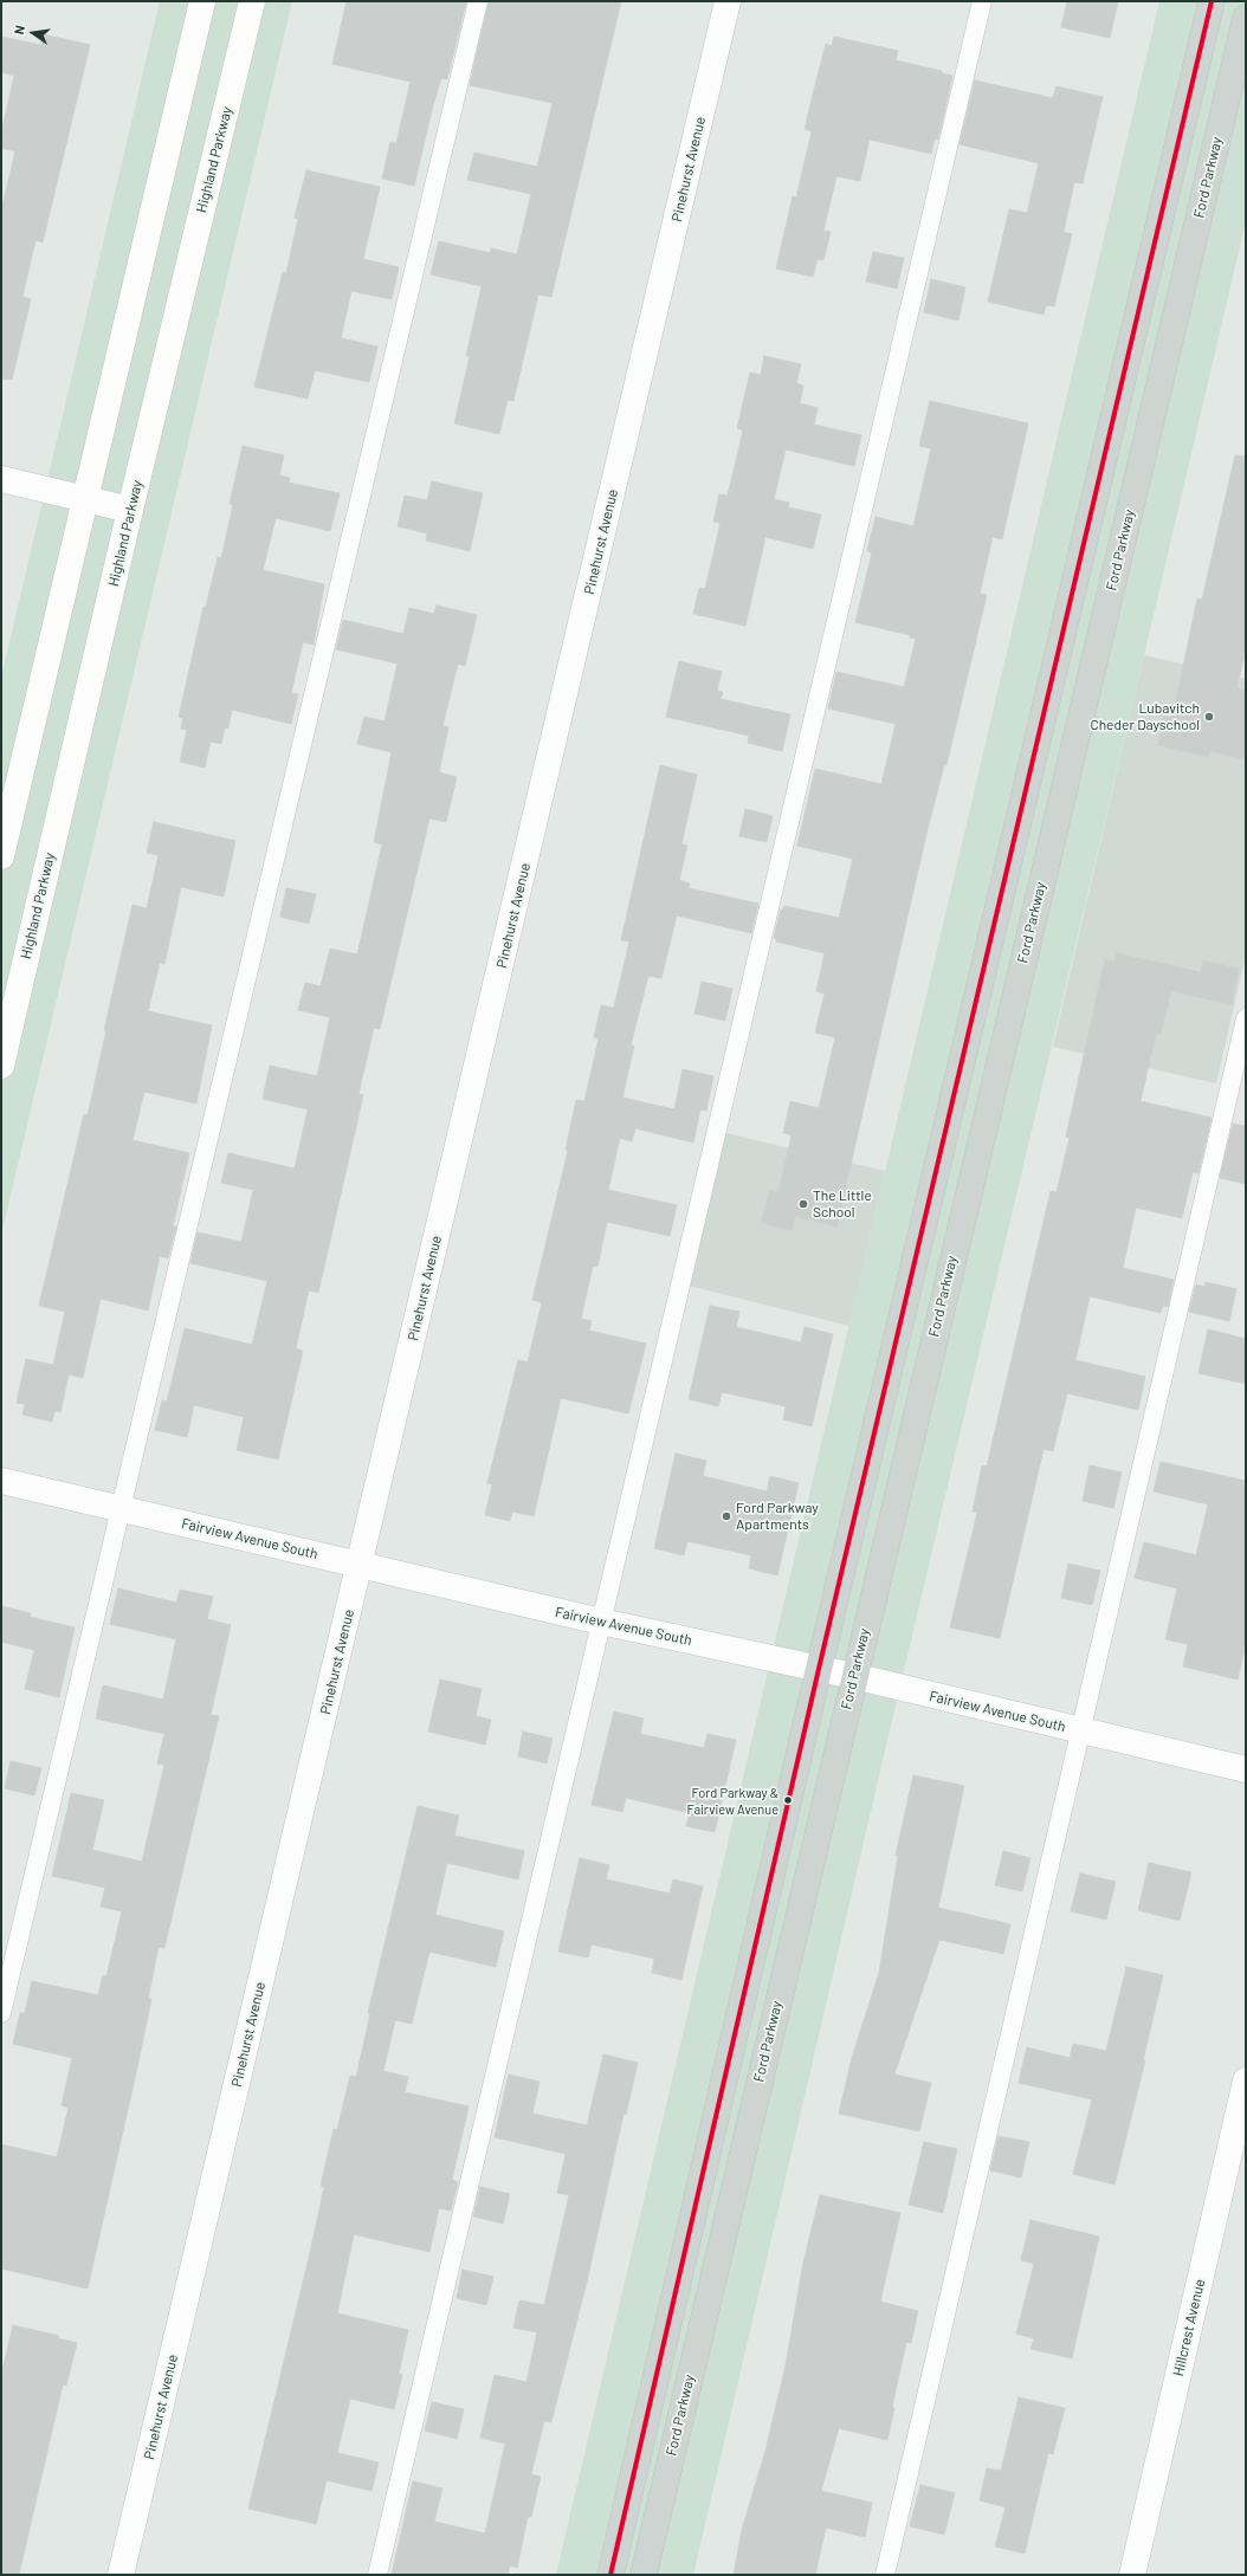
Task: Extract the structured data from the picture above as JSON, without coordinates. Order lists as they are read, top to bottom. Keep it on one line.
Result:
{"streets":{"main road":["Ford Parkway"],"street":["Highland Parkway","Pinehurst Avenue","Fairview Avenue South","Hillcrest Avenue"]},"crossings":[["Pinehurst Avenue","Fairview Avenue South"],["Ford Parkway","Fairview Avenue South"]],"places":["Lubavitch Cheder Dayschool","The Little School","Ford Parkway Apartments","Ford Parkway & Fairview Avenue"],"north":"left"}
